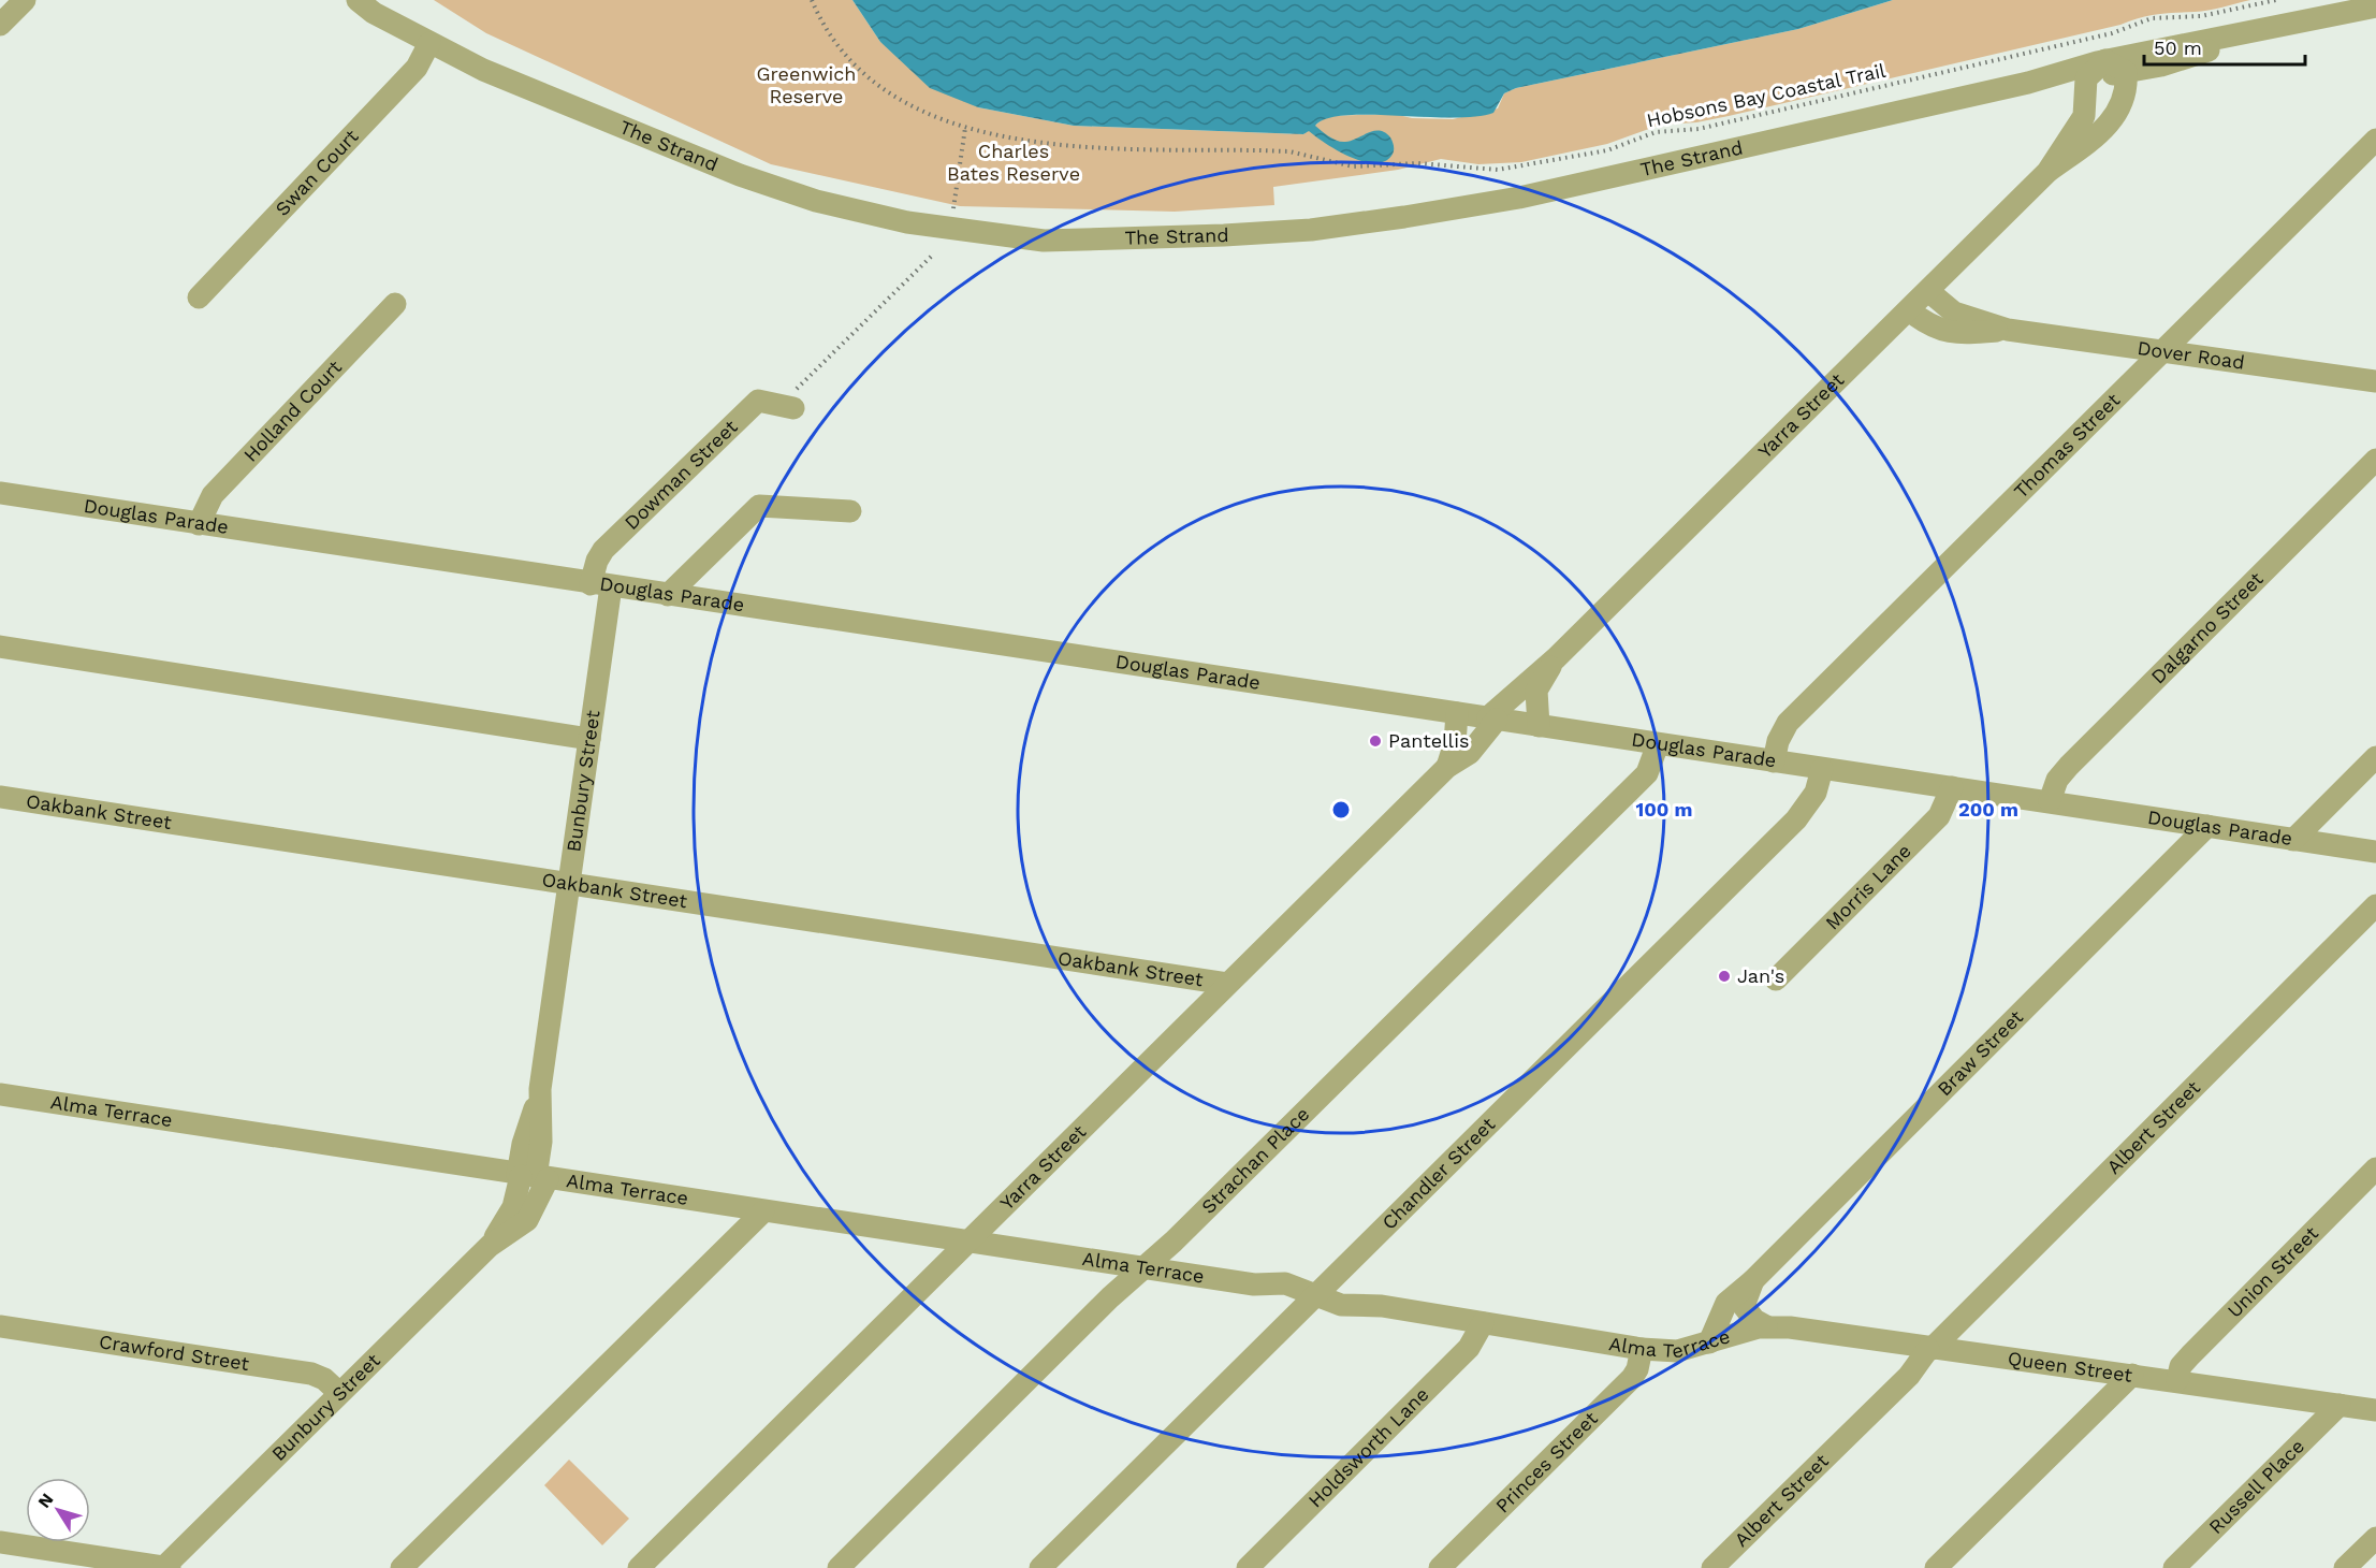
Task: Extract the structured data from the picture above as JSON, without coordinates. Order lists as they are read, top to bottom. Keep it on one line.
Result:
{"streets":{"street":["The Strand","Swan Court","Dover Road","Holland Court","Yarra Street","Thomas Street","Dowman Street","Douglas Parade","Dalgarno Street","Bunbury Street","Oakbank Street","Morris Lane","Braw Street","Alma Terrace","Albert Street","Strachan Place","Chandler Street","Union Street","Crawford Street","Queen Street","Holdsworth Lane","Princes Street","Russell Place"],"path":["Hobsons Bay Coastal Trail"]},"crossings":[["The Strand","Swan Court"],["The Strand","Yarra Street"],["Dover Road","Yarra Street"],["Dover Road","Thomas Street"],["Holland Court","Douglas Parade"],["Yarra Street","Douglas Parade"],["Yarra Street","Oakbank Street"],["Yarra Street","Alma Terrace"],["Thomas Street","Douglas Parade"],["Dowman Street","Douglas Parade"],["Dowman Street","Bunbury Street"],["Douglas Parade","Dalgarno Street"],["Douglas Parade","Bunbury Street"],["Douglas Parade","Morris Lane"],["Douglas Parade","Braw Street"],["Douglas Parade","Strachan Place"],["Douglas Parade","Chandler Street"],["Bunbury Street","Oakbank Street"],["Bunbury Street","Alma Terrace"],["Bunbury Street","Crawford Street"],["Braw Street","Alma Terrace"],["Alma Terrace","Strachan Place"],["Alma Terrace","Chandler Street"],["Alma Terrace","Queen Street"],["Alma Terrace","Holdsworth Lane"],["Alma Terrace","Princes Street"],["Albert Street","Queen Street"],["Union Street","Queen Street"],["Queen Street","Russell Place"]],"parks":["Greenwich Reserve","Charles Bates Reserve"],"places":["Pantellis","Jan's"],"scale_bar":"50 m","north":"top left","rings":["100 m","200 m"]}
